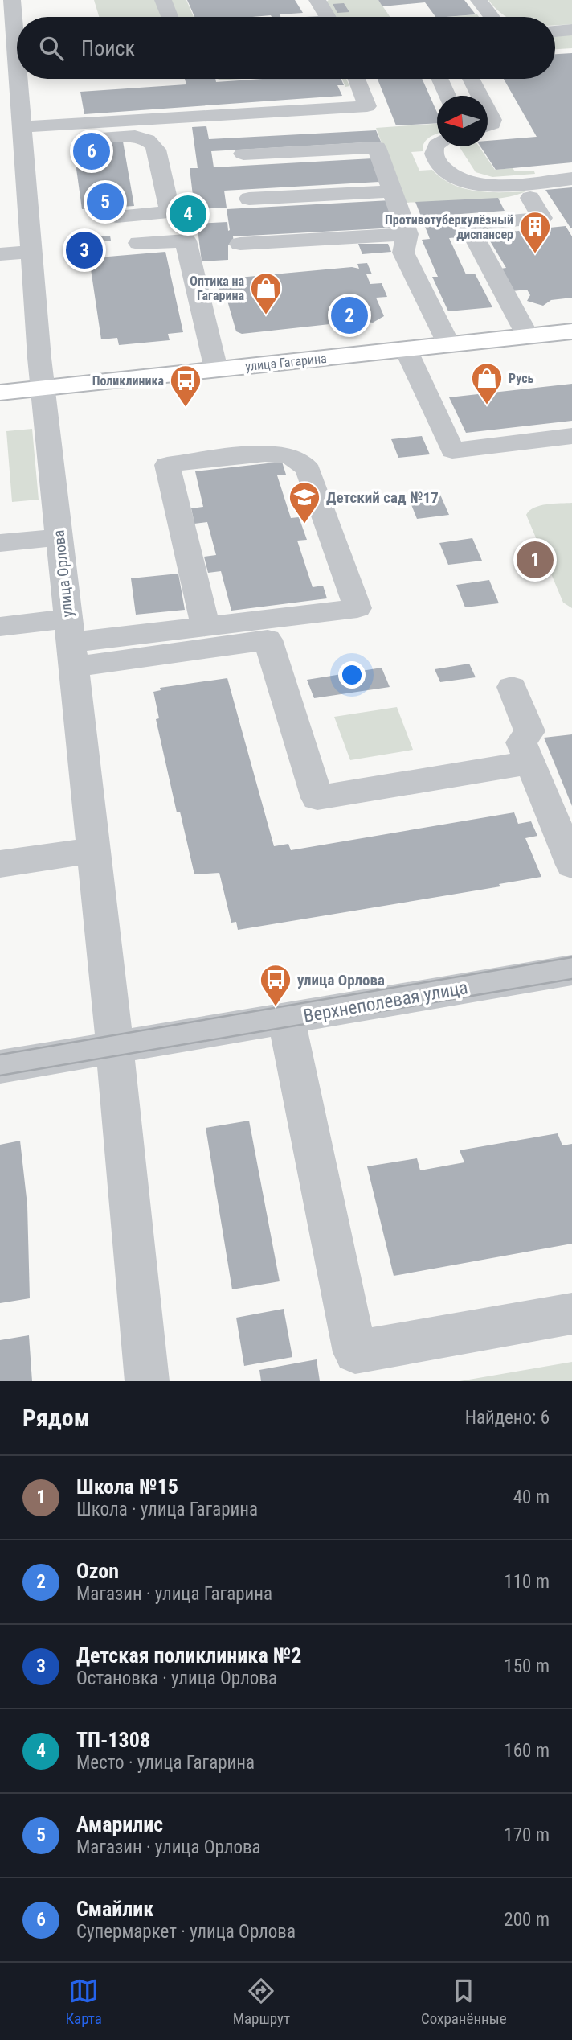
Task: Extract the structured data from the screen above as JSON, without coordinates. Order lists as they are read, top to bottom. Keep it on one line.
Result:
{"streets":{"main road":["улица Гагарина"],"street":["улица Орлова","Верхнеполевая улица"]},"crossings":[["улица Гагарина","улица Орлова"],["улица Орлова","Верхнеполевая улица"]],"places":{"building":["Противотуберкулёзный диспансер"],"shop":["Оптика на Гагарина","Русь"],"bus stop":["Поликлиника","улица Орлова"],"school or university":["Детский сад №17"]},"north":"left","page":{"search":"Поиск","pins":["6","5","4","3","2","1"],"heading":["Рядом","Найдено: 6"],"list":[{"mark":"1","name":"Школа №15","note":"Школа · улица Гагарина","value":"40 m"},{"mark":"2","name":"Ozon","note":"Магазин · улица Гагарина","value":"110 m"},{"mark":"3","name":"Детская поликлиника №2","note":"Остановка · улица Орлова","value":"150 m"},{"mark":"4","name":"ТП-1308","note":"Место · улица Гагарина","value":"160 m"},{"mark":"5","name":"Амарилис","note":"Магазин · улица Орлова","value":"170 m"},{"mark":"6","name":"Смайлик","note":"Супермаркет · улица Орлова","value":"200 m"}],"nav":["Карта","Маршрут","Сохранённые"]}}
